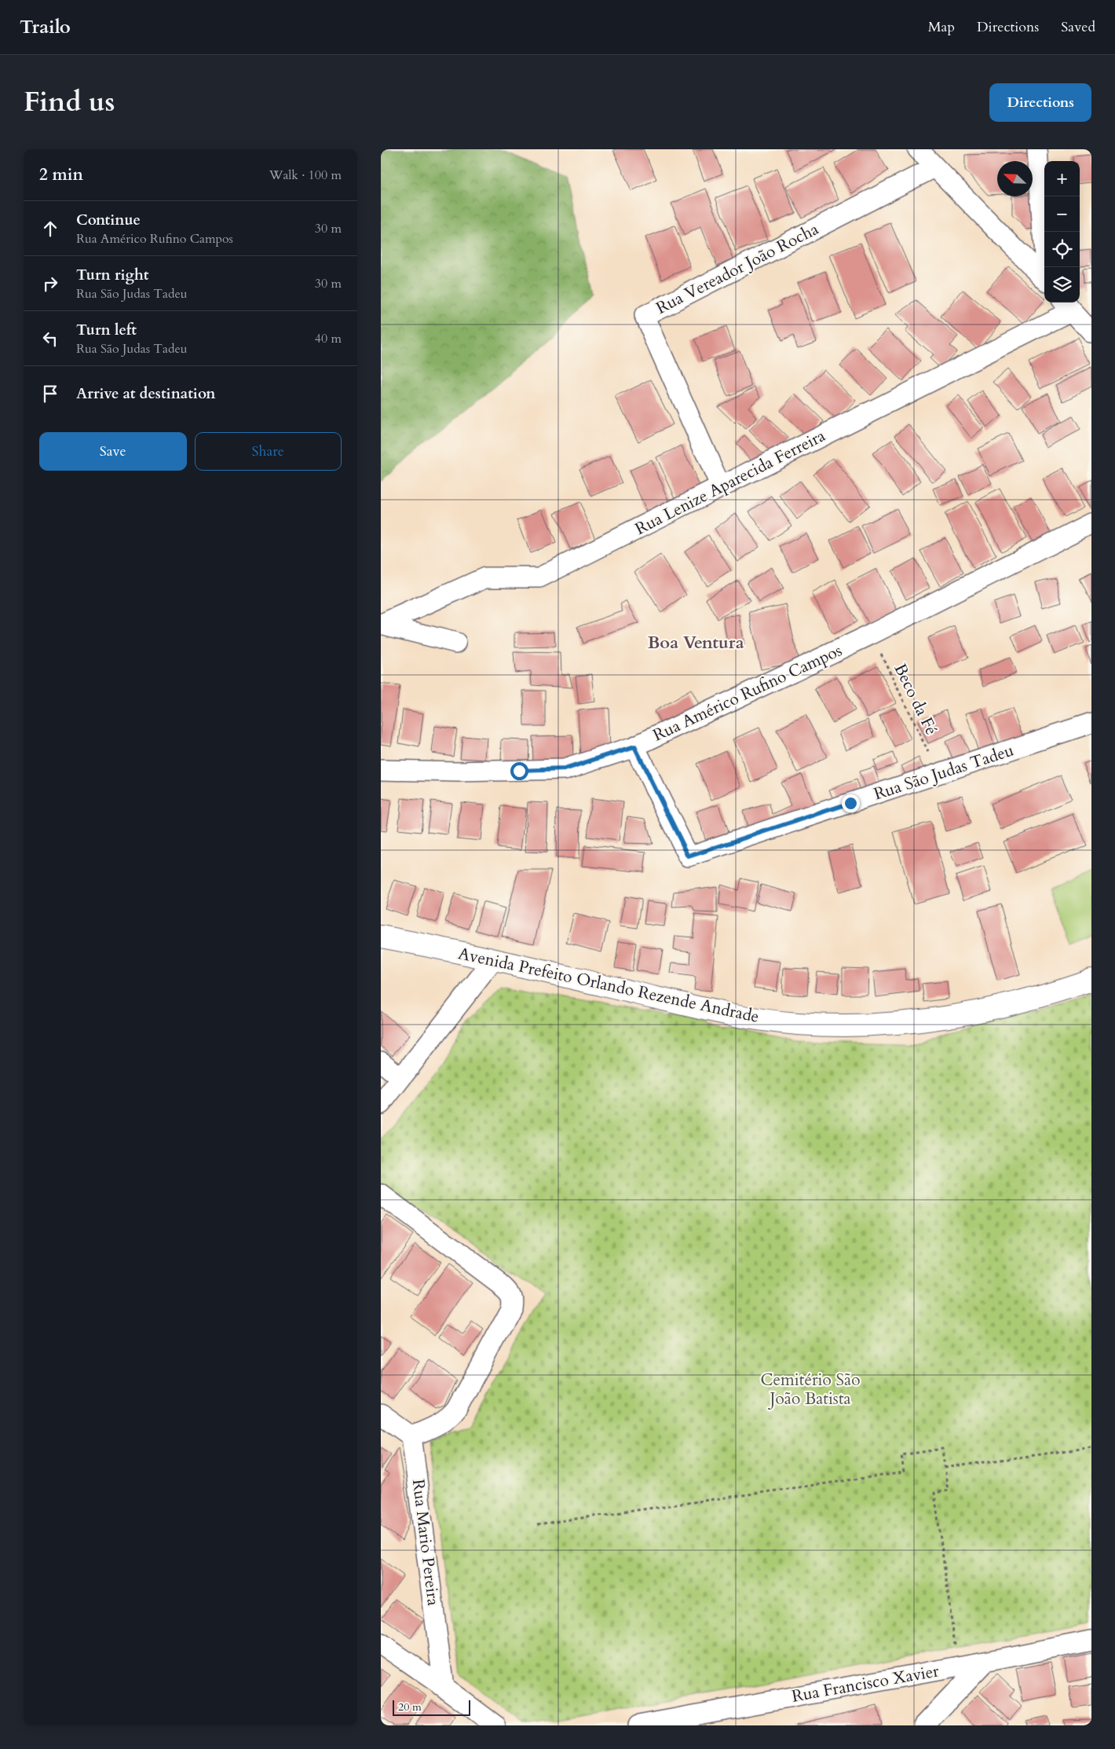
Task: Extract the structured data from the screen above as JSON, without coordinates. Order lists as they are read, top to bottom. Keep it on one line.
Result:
{"streets":{"main road":["Avenida Prefeito Orlando Rezende Andrade"],"street":["Rua Vereador João Rocha","Rua Lenize Aparecida Ferreira","Rua Américo Rufino Campos","Rua São Judas Tadeu","Rua Mario Pereira","Rua Francisco Xavier"],"path":["Beco da Fé"]},"crossings":[["Rua Vereador João Rocha","Rua Lenize Aparecida Ferreira"],["Rua Américo Rufino Campos","Beco da Fé"],["Rua Américo Rufino Campos","Rua São Judas Tadeu"],["Beco da Fé","Rua São Judas Tadeu"]],"districts":["Boa Ventura"],"parks":["Cemitério São João Batista"],"scale_bar":"20 m","north":"top left","page":{"header":"Trailo","nav":["Map","Directions","Saved"],"title":"Find us","buttons":["Directions",["Save","Share"]],"heading":["2 min","Walk · 100 m"],"map_buttons":["+","−"],"list":[["Continue","Rua Américo Rufino Campos","30 m"],["Turn right","Rua São Judas Tadeu","30 m"],["Turn left","Rua São Judas Tadeu","40 m"],"Arrive at destination"],"scale":"20 m"}}
